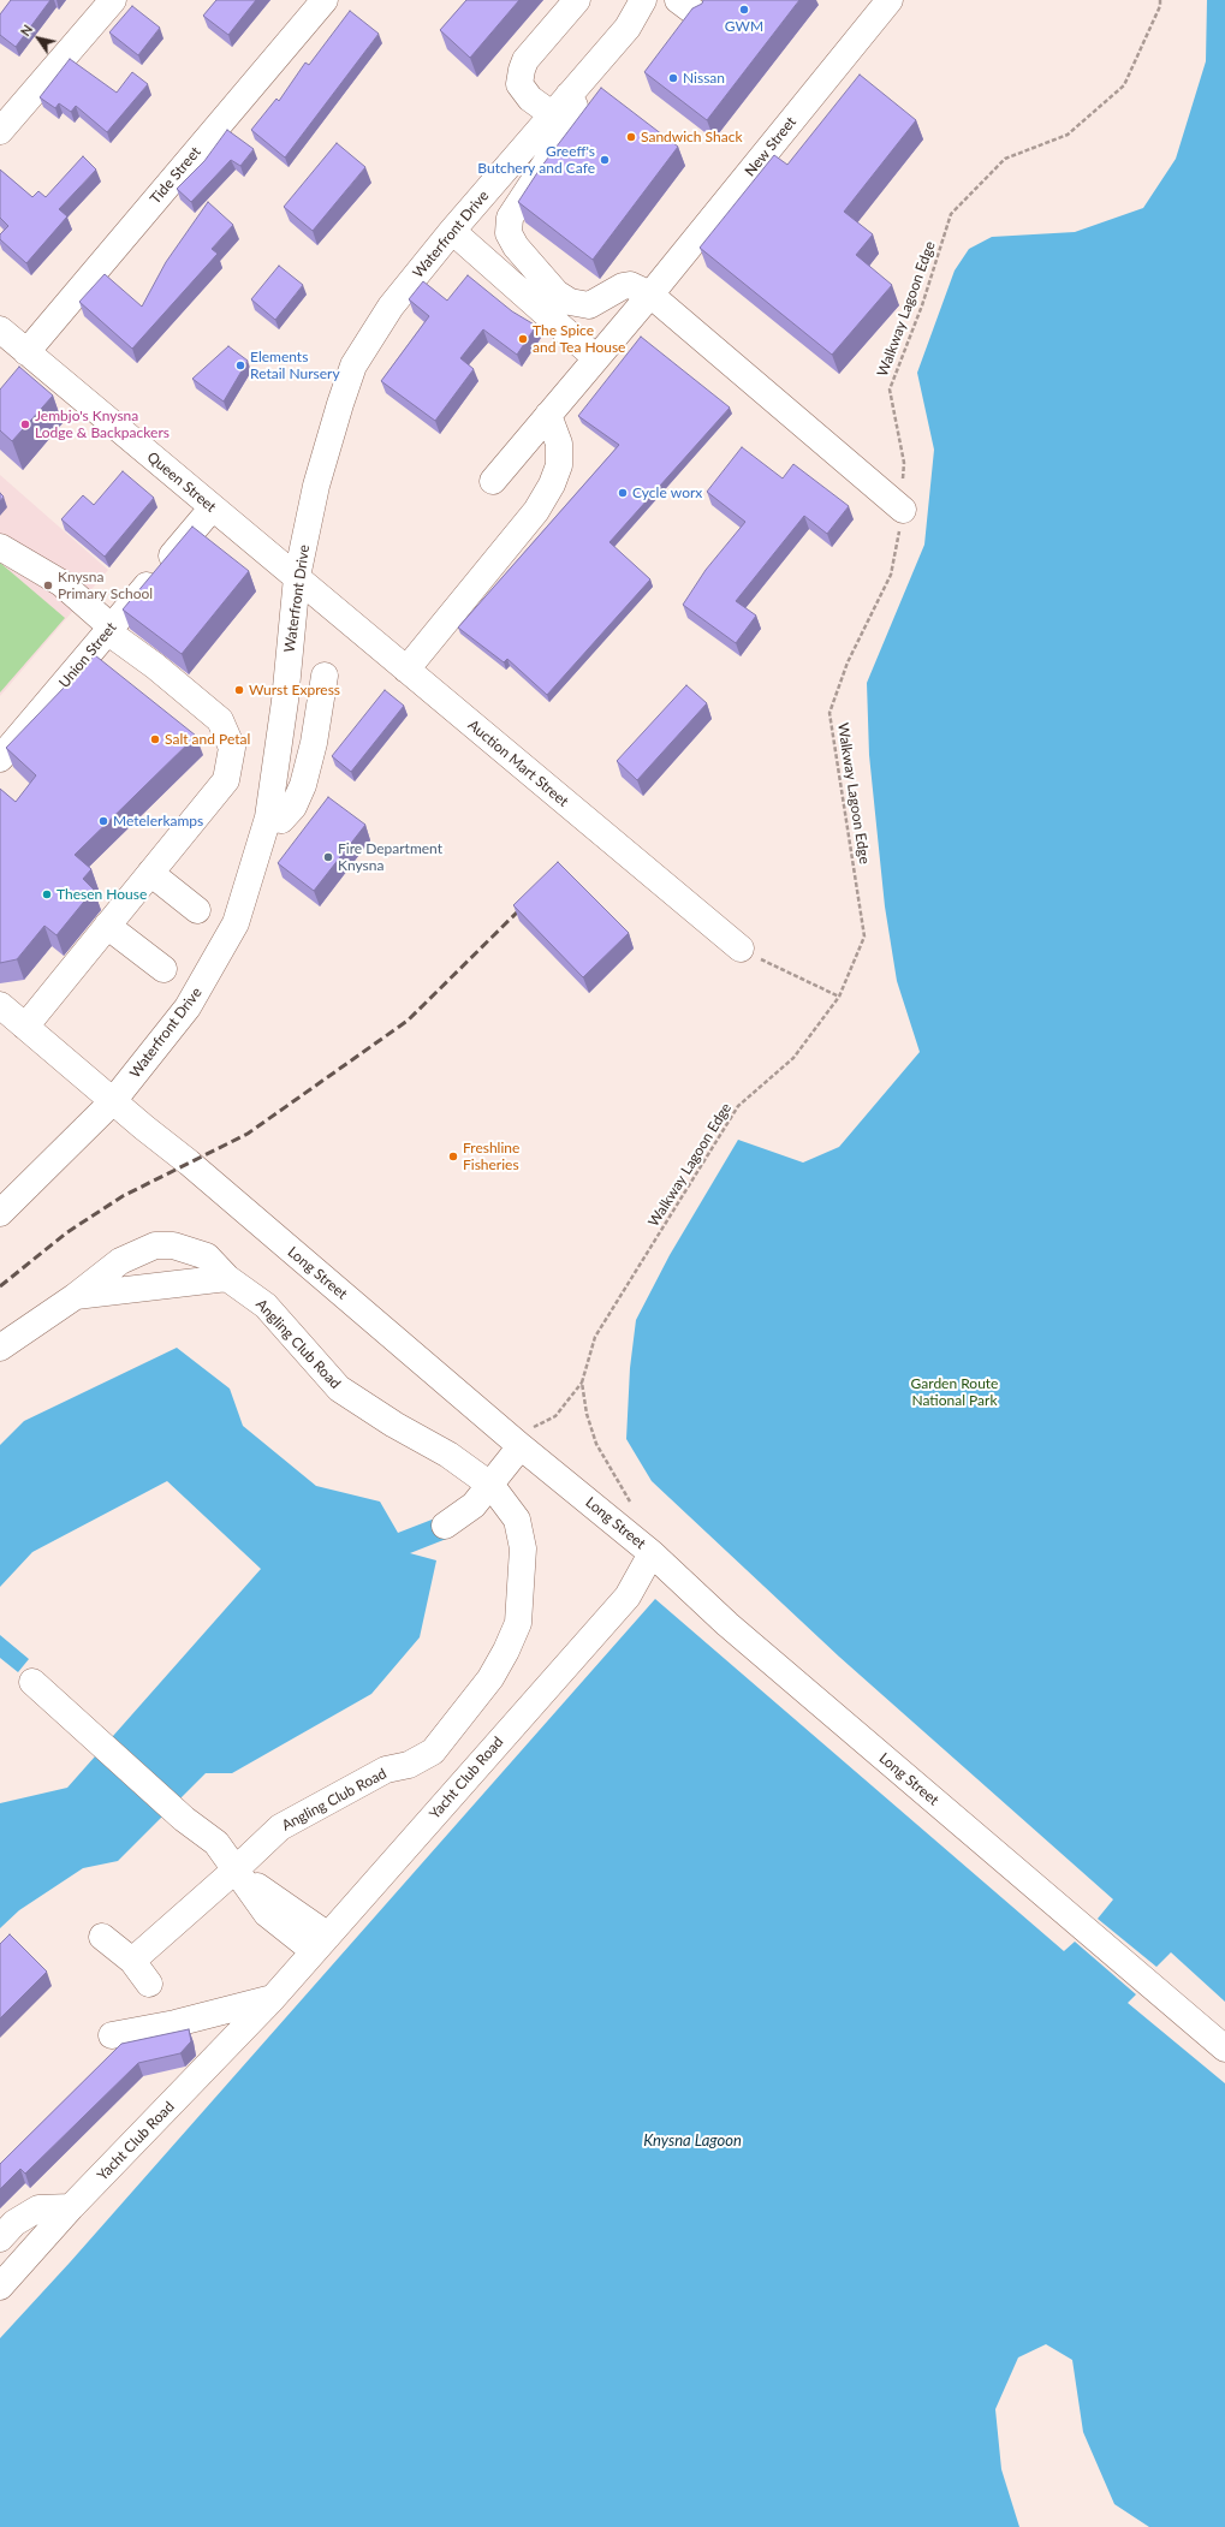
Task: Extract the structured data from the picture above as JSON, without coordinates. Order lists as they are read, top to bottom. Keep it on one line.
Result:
{"streets":{"street":["New Street","Tide Street","Waterfront Drive","Queen Street","Union Street","Auction Mart Street","Long Street","Angling Club Road","Yacht Club Road"],"path":["Walkway Lagoon Edge"]},"crossings":[["Tide Street","Queen Street"],["Waterfront Drive","Queen Street"],["Waterfront Drive","Auction Mart Street"],["Waterfront Drive","Long Street"],["Queen Street","Union Street"],["Queen Street","Auction Mart Street"],["Long Street","Yacht Club Road"]],"water":["Knysna Lagoon"],"parks":["Garden Route National Park"],"places":["GWM","Nissan","Sandwich Shack","Greeff's Butchery and Cafe","The Spice and Tea House","Elements Retail Nursery","Jembjo's Knysna Lodge & Backpackers","Cycle worx","Knysna Primary School","Wurst Express","Salt and Petal","Metelerkamps","Fire Department Knysna","Thesen House","Freshline Fisheries"],"north":"top left"}
